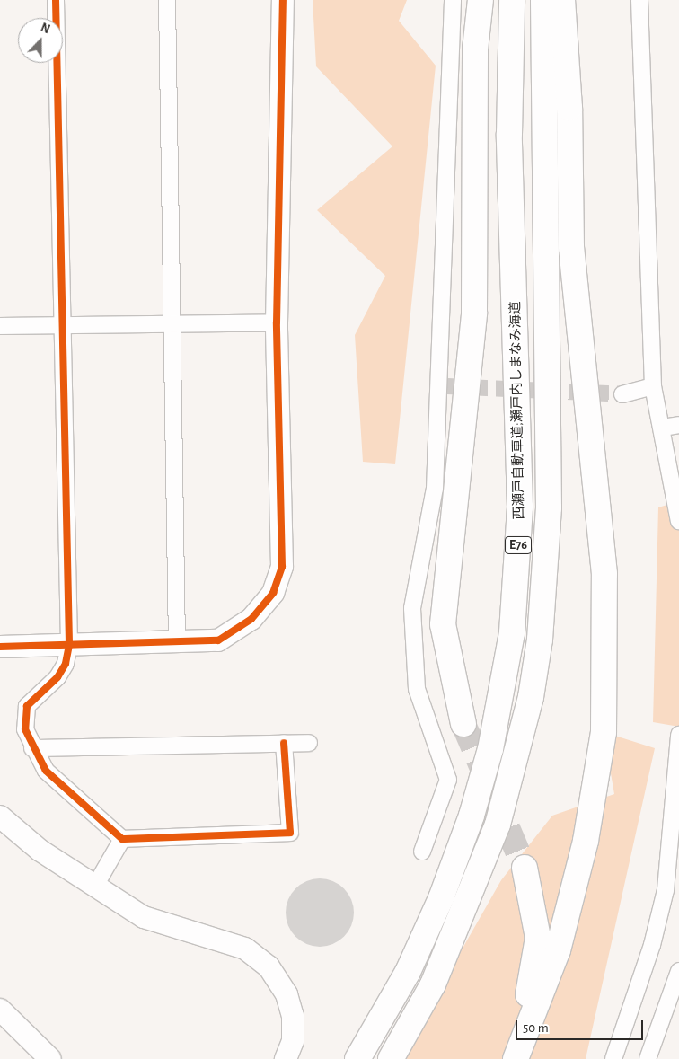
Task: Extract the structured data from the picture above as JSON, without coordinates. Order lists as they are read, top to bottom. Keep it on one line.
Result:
{"streets":{"highway":["西瀬戸自動車道;瀬戸内しまなみ海道","E76"]},"scale_bar":"50 m","north":"top"}
